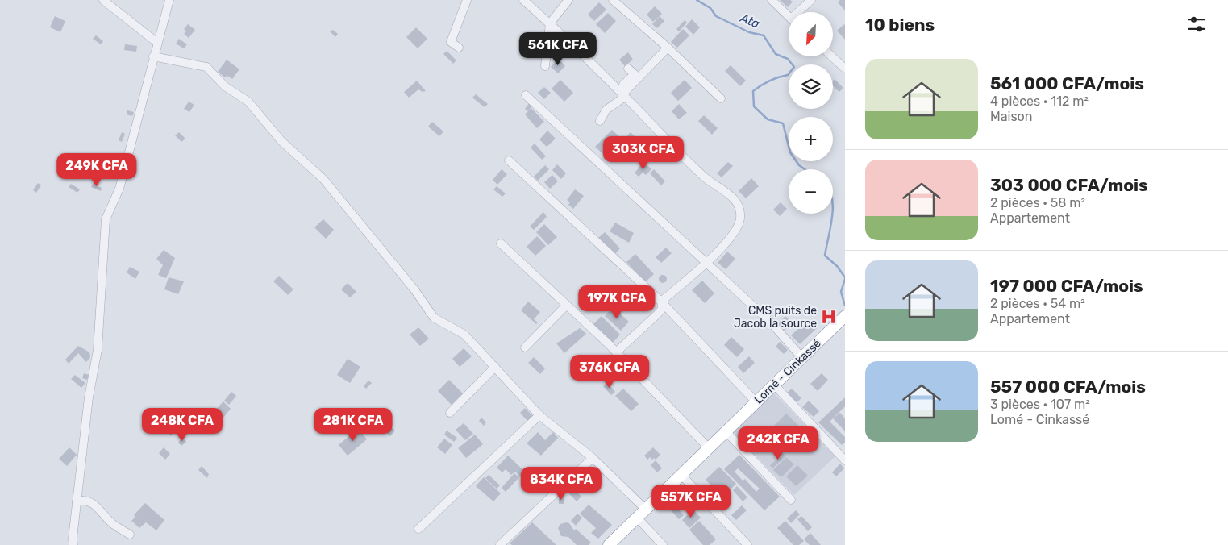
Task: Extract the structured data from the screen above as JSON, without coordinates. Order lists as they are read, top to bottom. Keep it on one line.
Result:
{"streets":{"highway":["Lomé - Cinkassé"]},"water":["Ata"],"places":{"hospital":["CMS puits de Jacob la source"]},"north":"bottom left","page":{"heading":"10 biens","map_buttons":["+","−"],"price":["561K CFA","303K CFA","249K CFA","197K CFA","376K CFA","248K CFA","281K CFA","242K CFA","834K CFA","557K CFA"],"list":[{"name":"561 000 CFA/mois","note":"4 pièces · 112 m² · Maison"},{"name":"303 000 CFA/mois","note":"2 pièces · 58 m² · Appartement"},{"name":"197 000 CFA/mois","note":"2 pièces · 54 m² · Appartement"},{"name":"557 000 CFA/mois","note":"3 pièces · 107 m² · Lomé - Cinkassé"}]}}
